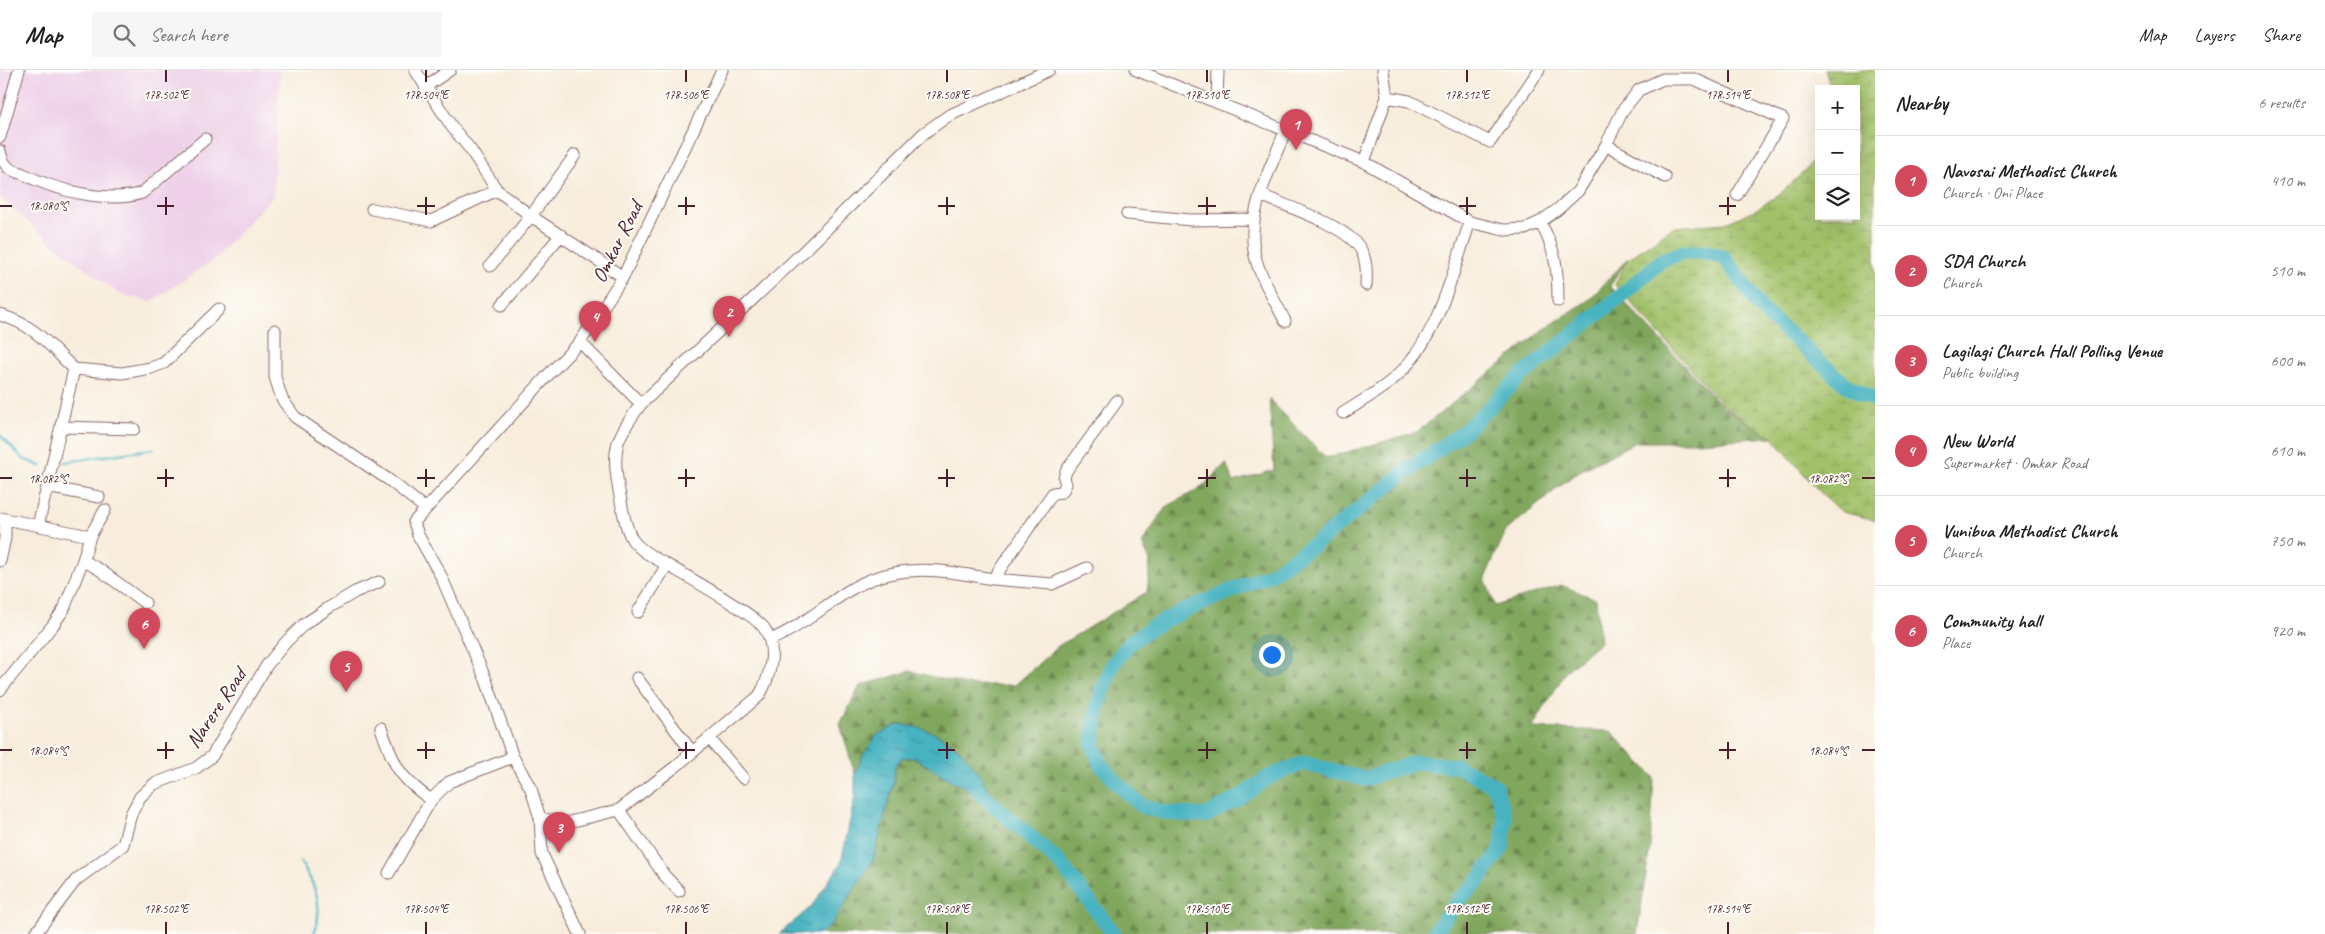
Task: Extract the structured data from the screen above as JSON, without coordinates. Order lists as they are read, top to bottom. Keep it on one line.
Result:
{"streets":{"street":["Omkar Road","Narere Road"]},"page":{"header":"Map","search":"Search here","nav":["Map","Layers","Share"],"heading":["Nearby","6 results"],"map_buttons":["+","−"],"pins":["1","2","4","6","5","3"],"list":[{"mark":"1","name":"Navosai Methodist Church","note":"Church · Oni Place","value":"410 m"},{"mark":"2","name":"SDA Church","note":"Church","value":"510 m"},{"mark":"3","name":"Lagilagi Church Hall Polling Venue","note":"Public building","value":"600 m"},{"mark":"4","name":"New World","note":"Supermarket · Omkar Road","value":"610 m"},{"mark":"5","name":"Vunibua Methodist Church","note":"Church","value":"750 m"},{"mark":"6","name":"Community hall","note":"Place","value":"920 m"}]},"coordinates":["178.502°E","178.504°E","178.506°E","178.508°E","178.510°E","178.512°E","178.514°E","18.080°S","18.082°S","18.084°S"]}
